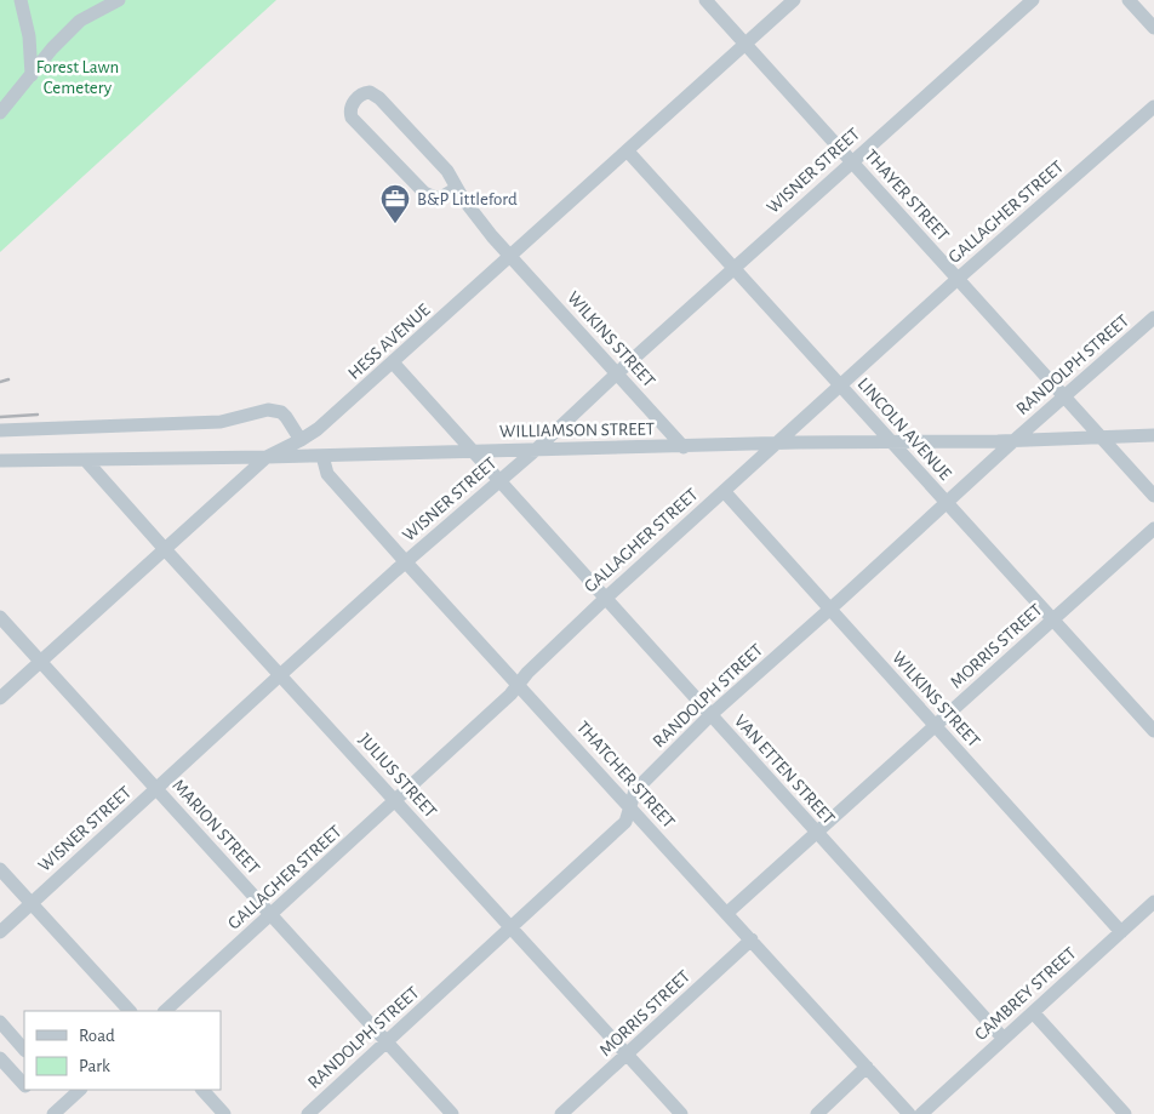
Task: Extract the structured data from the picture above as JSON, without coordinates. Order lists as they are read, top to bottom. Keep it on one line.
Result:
{"streets":{"street":["WISNER STREET","THAYER STREET","GALLAGHER STREET","WILKINS STREET","HESS AVENUE","RANDOLPH STREET","LINCOLN AVENUE","WILLIAMSON STREET","MORRIS STREET","VAN ETTEN STREET","THATCHER STREET","JULIUS STREET","MARION STREET","CAMBREY STREET"]},"crossings":[["WISNER STREET","THAYER STREET"],["WISNER STREET","WILKINS STREET"],["WISNER STREET","LINCOLN AVENUE"],["WISNER STREET","WILLIAMSON STREET"],["WISNER STREET","VAN ETTEN STREET"],["WISNER STREET","THATCHER STREET"],["WISNER STREET","JULIUS STREET"],["WISNER STREET","MARION STREET"],["THAYER STREET","GALLAGHER STREET"],["THAYER STREET","HESS AVENUE"],["THAYER STREET","RANDOLPH STREET"],["THAYER STREET","WILLIAMSON STREET"],["GALLAGHER STREET","WILKINS STREET"],["GALLAGHER STREET","LINCOLN AVENUE"],["GALLAGHER STREET","WILLIAMSON STREET"],["GALLAGHER STREET","VAN ETTEN STREET"],["GALLAGHER STREET","THATCHER STREET"],["GALLAGHER STREET","JULIUS STREET"],["GALLAGHER STREET","MARION STREET"],["WILKINS STREET","HESS AVENUE"],["WILKINS STREET","RANDOLPH STREET"],["WILKINS STREET","WILLIAMSON STREET"],["WILKINS STREET","MORRIS STREET"],["WILKINS STREET","CAMBREY STREET"],["HESS AVENUE","LINCOLN AVENUE"],["HESS AVENUE","WILLIAMSON STREET"],["HESS AVENUE","VAN ETTEN STREET"],["HESS AVENUE","JULIUS STREET"],["HESS AVENUE","MARION STREET"],["RANDOLPH STREET","LINCOLN AVENUE"],["RANDOLPH STREET","WILLIAMSON STREET"],["RANDOLPH STREET","VAN ETTEN STREET"],["RANDOLPH STREET","THATCHER STREET"],["RANDOLPH STREET","JULIUS STREET"],["RANDOLPH STREET","MARION STREET"],["LINCOLN AVENUE","WILLIAMSON STREET"],["LINCOLN AVENUE","MORRIS STREET"],["WILLIAMSON STREET","VAN ETTEN STREET"],["WILLIAMSON STREET","THATCHER STREET"],["WILLIAMSON STREET","JULIUS STREET"],["MORRIS STREET","VAN ETTEN STREET"],["MORRIS STREET","THATCHER STREET"],["MORRIS STREET","JULIUS STREET"],["VAN ETTEN STREET","CAMBREY STREET"]],"parks":["Forest Lawn Cemetery"],"places":{"office":["B&P Littleford"]},"legend":["Road","Park"]}
